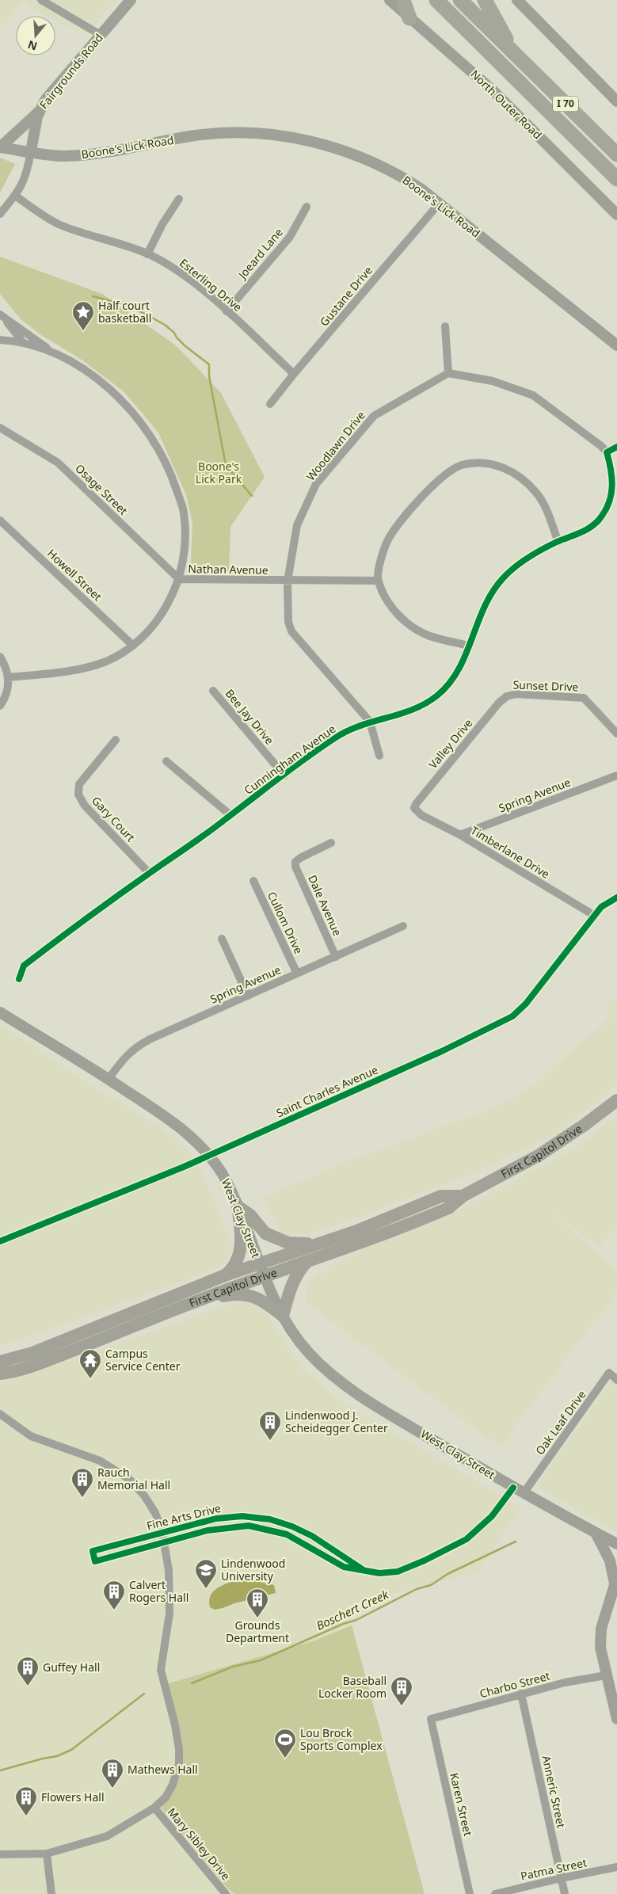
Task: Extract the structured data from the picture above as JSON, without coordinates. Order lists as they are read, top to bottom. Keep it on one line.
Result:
{"streets":{"highway":["I 70"],"main road":["First Capitol Drive"],"street":["Fairgrounds Road","North Outer Road","Boone's Lick Road","Joeard Lane","Esterling Drive","Gustane Drive","Woodlawn Drive","Osage Street","Nathan Avenue","Howell Street","Sunset Drive","Bee Jay Drive","Valley Drive","Cunningham Avenue","Spring Avenue","Gary Court","Timberlane Drive","Dale Avenue","Cullom Drive","Saint Charles Avenue","West Clay Street","Oak Leaf Drive","Fine Arts Drive","Charbo Street","Anneric Street","Karen Street","Mary Sibley Drive","Patma Street"]},"crossings":[["Fairgrounds Road","Boone's Lick Road"],["Boone's Lick Road","Gustane Drive"],["Joeard Lane","Esterling Drive"],["Esterling Drive","Gustane Drive"],["Woodlawn Drive","Nathan Avenue"],["Woodlawn Drive","Cunningham Avenue"],["Osage Street","Nathan Avenue"],["Nathan Avenue","Howell Street"],["Sunset Drive","Valley Drive"],["Bee Jay Drive","Cunningham Avenue"],["Valley Drive","Timberlane Drive"],["Cunningham Avenue","Gary Court"],["Spring Avenue","Timberlane Drive"],["Spring Avenue","Dale Avenue"],["Spring Avenue","Cullom Drive"],["Spring Avenue","West Clay Street"],["Timberlane Drive","Saint Charles Avenue"],["Saint Charles Avenue","West Clay Street"],["First Capitol Drive","West Clay Street"],["West Clay Street","Oak Leaf Drive"],["West Clay Street","Fine Arts Drive"],["Charbo Street","Anneric Street"],["Charbo Street","Karen Street"],["Anneric Street","Patma Street"]],"water":["Boschert Creek"],"parks":["Boone's Lick Park"],"places":{"place":["Half court basketball"],"temple":["Campus Service Center"],"building":["Lindenwood J. Scheidegger Center","Rauch Memorial Hall","Calvert Rogers Hall","Grounds Department","Guffey Hall","Baseball Locker Room","Mathews Hall","Flowers Hall"],"school or university":["Lindenwood University"],"sports":["Lou Brock Sports Complex"]},"north":"bottom"}
